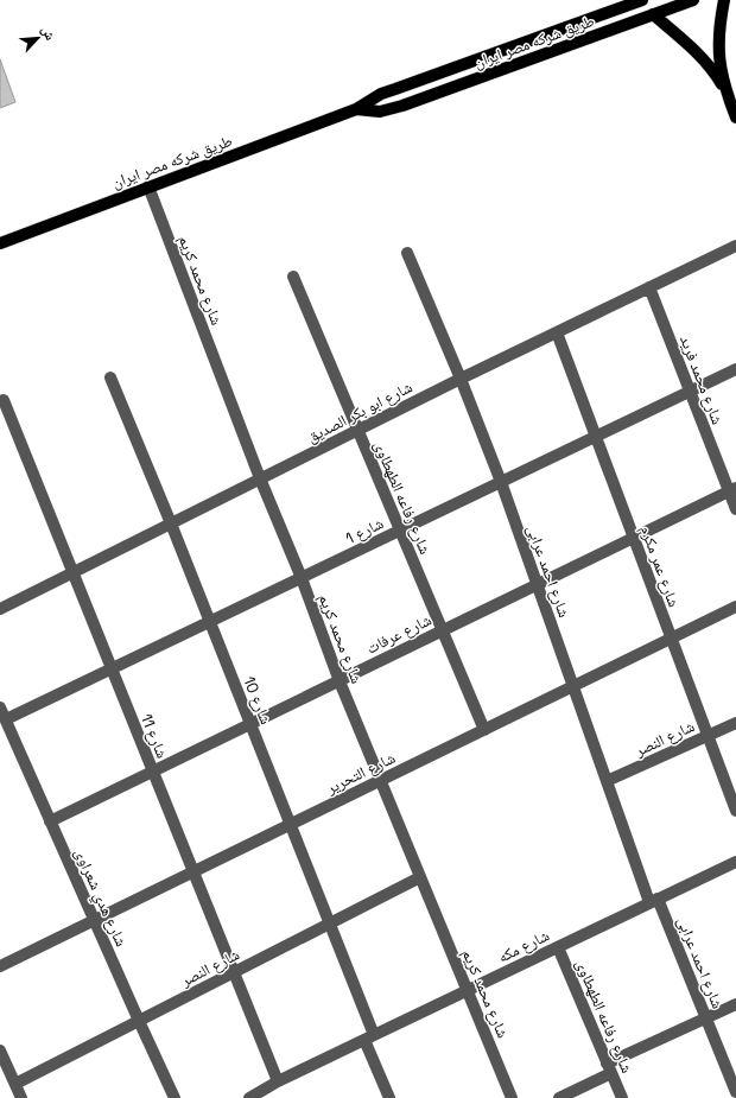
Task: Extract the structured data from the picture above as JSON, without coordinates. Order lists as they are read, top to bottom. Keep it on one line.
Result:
{"streets":{"main road":["طريق شركه مصر ايران"],"street":["شارع محمد كريم","شارع محمد فريد","شارع ابو بكر الصديق","شارع رفاعه الطهطاوى","شارع 1","شارع عمر مكرم","شارع احمد عرابى","شارع عرفات","شارع 10","شارع 11","شارع النصر","شارع التحرير","شارع هدي شعراوى","شارع مكه"]},"crossings":[["طريق شركه مصر ايران","شارع محمد كريم"],["شارع محمد كريم","شارع ابو بكر الصديق"],["شارع محمد كريم","شارع 1"],["شارع محمد كريم","شارع عرفات"],["شارع محمد كريم","شارع النصر"],["شارع محمد كريم","شارع التحرير"],["شارع محمد كريم","شارع مكه"],["شارع محمد فريد","شارع ابو بكر الصديق"],["شارع محمد فريد","شارع 1"],["شارع محمد فريد","شارع عرفات"],["شارع ابو بكر الصديق","شارع رفاعه الطهطاوى"],["شارع ابو بكر الصديق","شارع عمر مكرم"],["شارع ابو بكر الصديق","شارع احمد عرابى"],["شارع ابو بكر الصديق","شارع 10"],["شارع ابو بكر الصديق","شارع 11"],["شارع رفاعه الطهطاوى","شارع 1"],["شارع رفاعه الطهطاوى","شارع عرفات"],["شارع رفاعه الطهطاوى","شارع التحرير"],["شارع رفاعه الطهطاوى","شارع مكه"],["شارع 1","شارع عمر مكرم"],["شارع 1","شارع احمد عرابى"],["شارع 1","شارع 10"],["شارع 1","شارع 11"],["شارع 1","شارع هدي شعراوى"],["شارع عمر مكرم","شارع عرفات"],["شارع عمر مكرم","شارع النصر"],["شارع عمر مكرم","شارع التحرير"],["شارع احمد عرابى","شارع عرفات"],["شارع احمد عرابى","شارع النصر"],["شارع احمد عرابى","شارع التحرير"],["شارع احمد عرابى","شارع مكه"],["شارع عرفات","شارع 10"],["شارع عرفات","شارع 11"],["شارع عرفات","شارع هدي شعراوى"],["شارع 10","شارع النصر"],["شارع 10","شارع التحرير"],["شارع 10","شارع مكه"],["شارع 11","شارع النصر"],["شارع 11","شارع التحرير"],["شارع 11","شارع مكه"],["شارع النصر","شارع هدي شعراوى"],["شارع التحرير","شارع هدي شعراوى"]],"north":"top right"}
